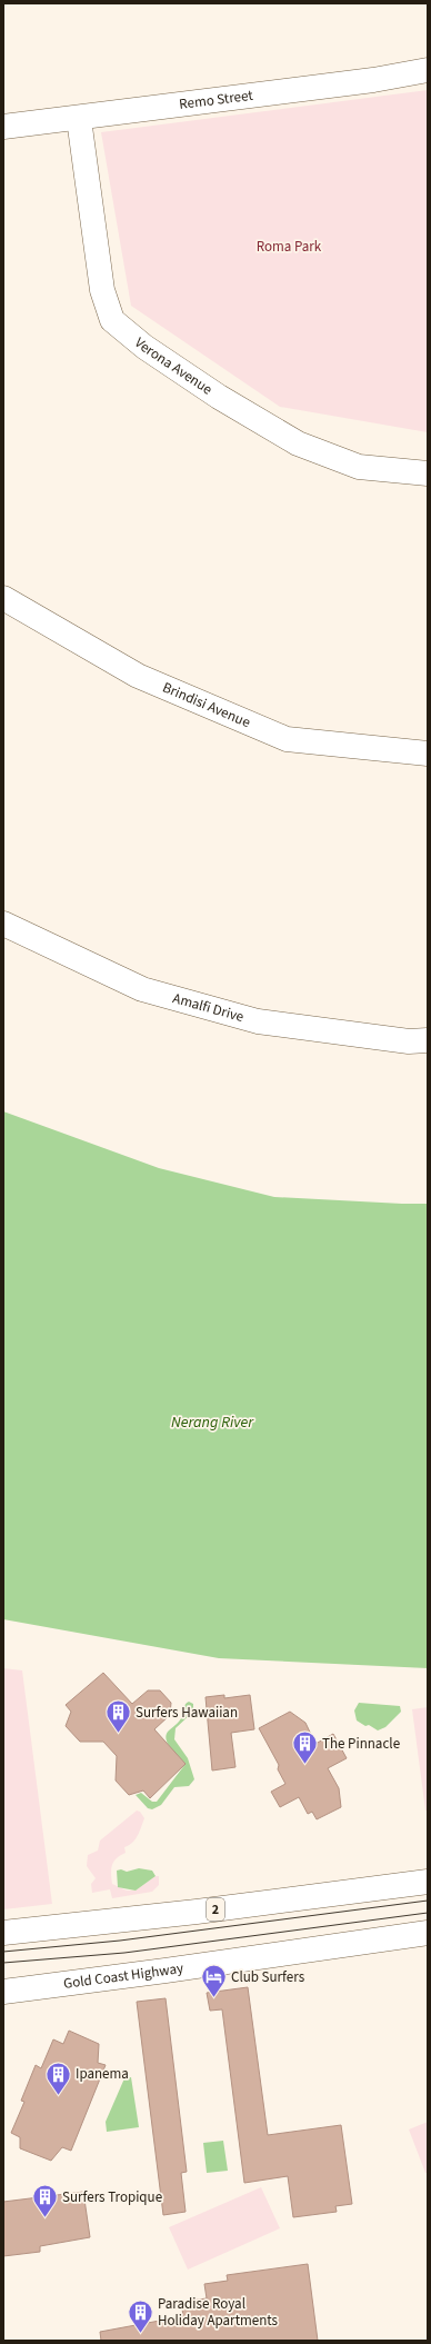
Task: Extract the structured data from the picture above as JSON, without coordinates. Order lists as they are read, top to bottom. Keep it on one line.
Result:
{"streets":{"main road":["Remo Street","Verona Avenue","Brindisi Avenue","Amalfi Drive","2","Gold Coast Highway"]},"crossings":[["Remo Street","Verona Avenue"]],"water":["Nerang River"],"parks":["Roma Park"],"places":{"building":["Surfers Hawaiian","The Pinnacle","Ipanema","Surfers Tropique","Paradise Royal Holiday Apartments"],"hotel":["Club Surfers"]}}
